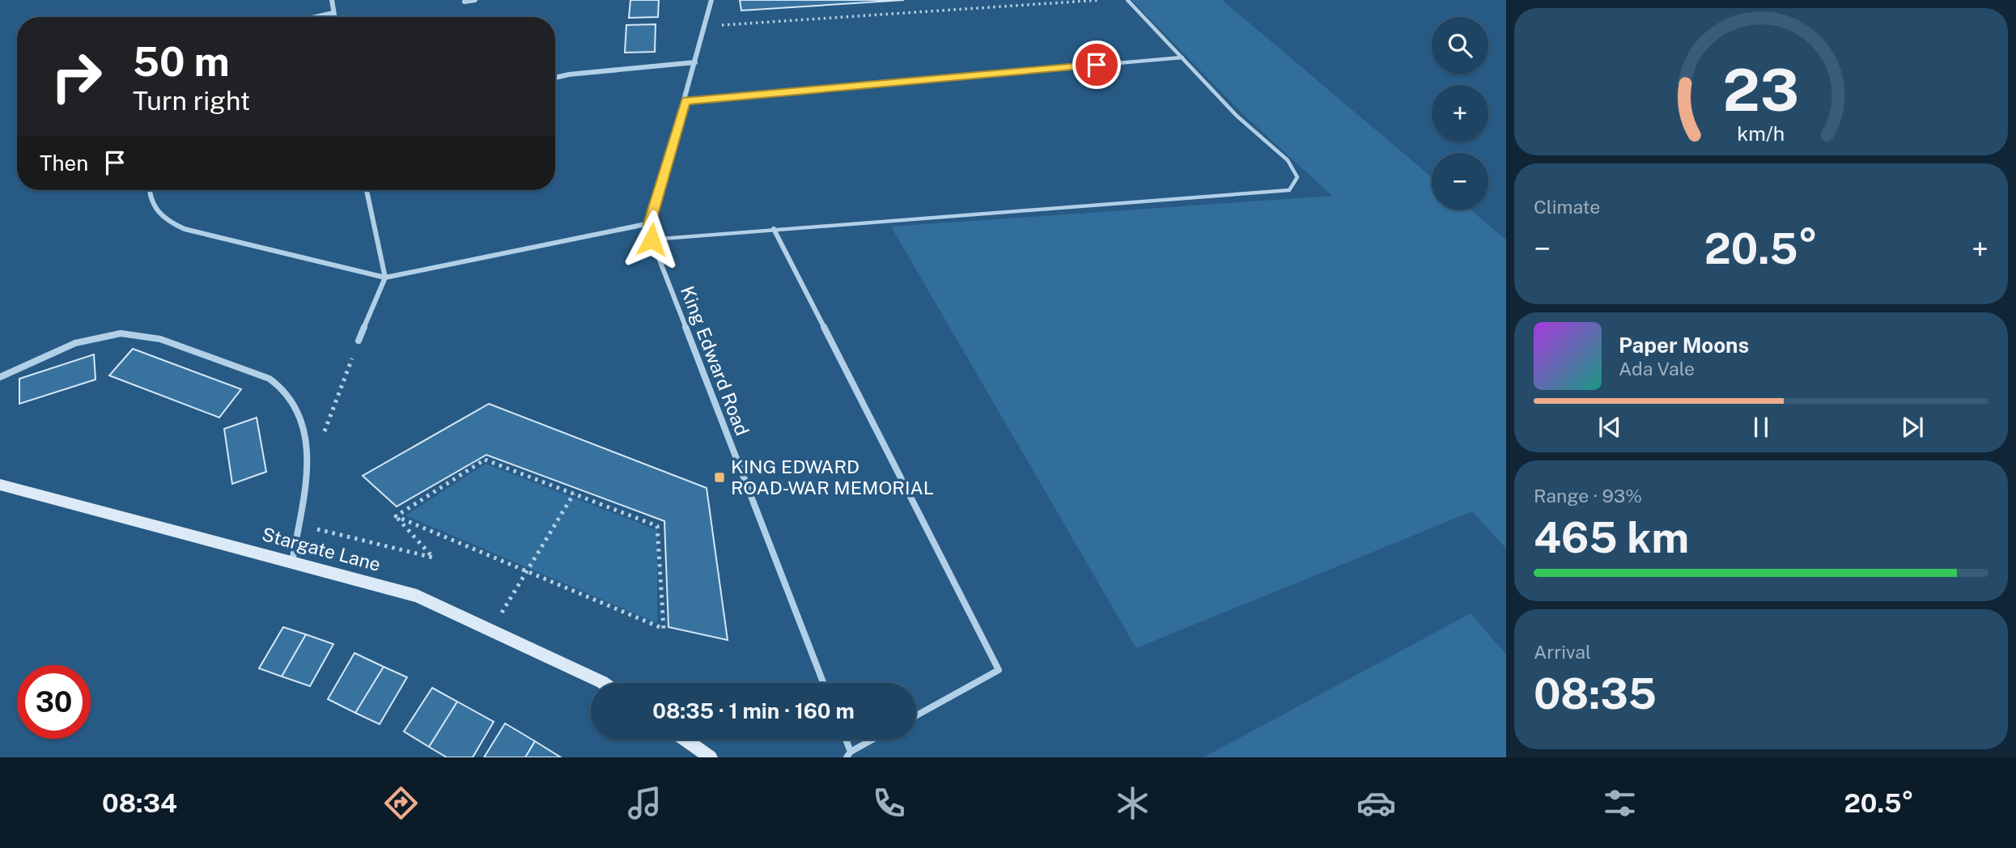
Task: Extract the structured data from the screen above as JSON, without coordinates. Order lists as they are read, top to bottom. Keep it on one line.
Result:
{"streets":{"street":["King Edward Road","Stargate Lane"]},"places":{"transit":["KING EDWARD ROAD-WAR MEMORIAL"]},"page":{"map_buttons":["+","−"],"turn":["50 m","Turn right"],"then":"Then","tile":["Climate",["Range · 93%","465 km"],["Arrival","08:35"]],"heat":["−","20.5°","+"],"song":["Paper Moons","Ada Vale"],"limit":"30","trip":"08:35 · 1 min · 160 m","tabs":["08:34","20.5°"],"gauge":["23","km/h"]}}
